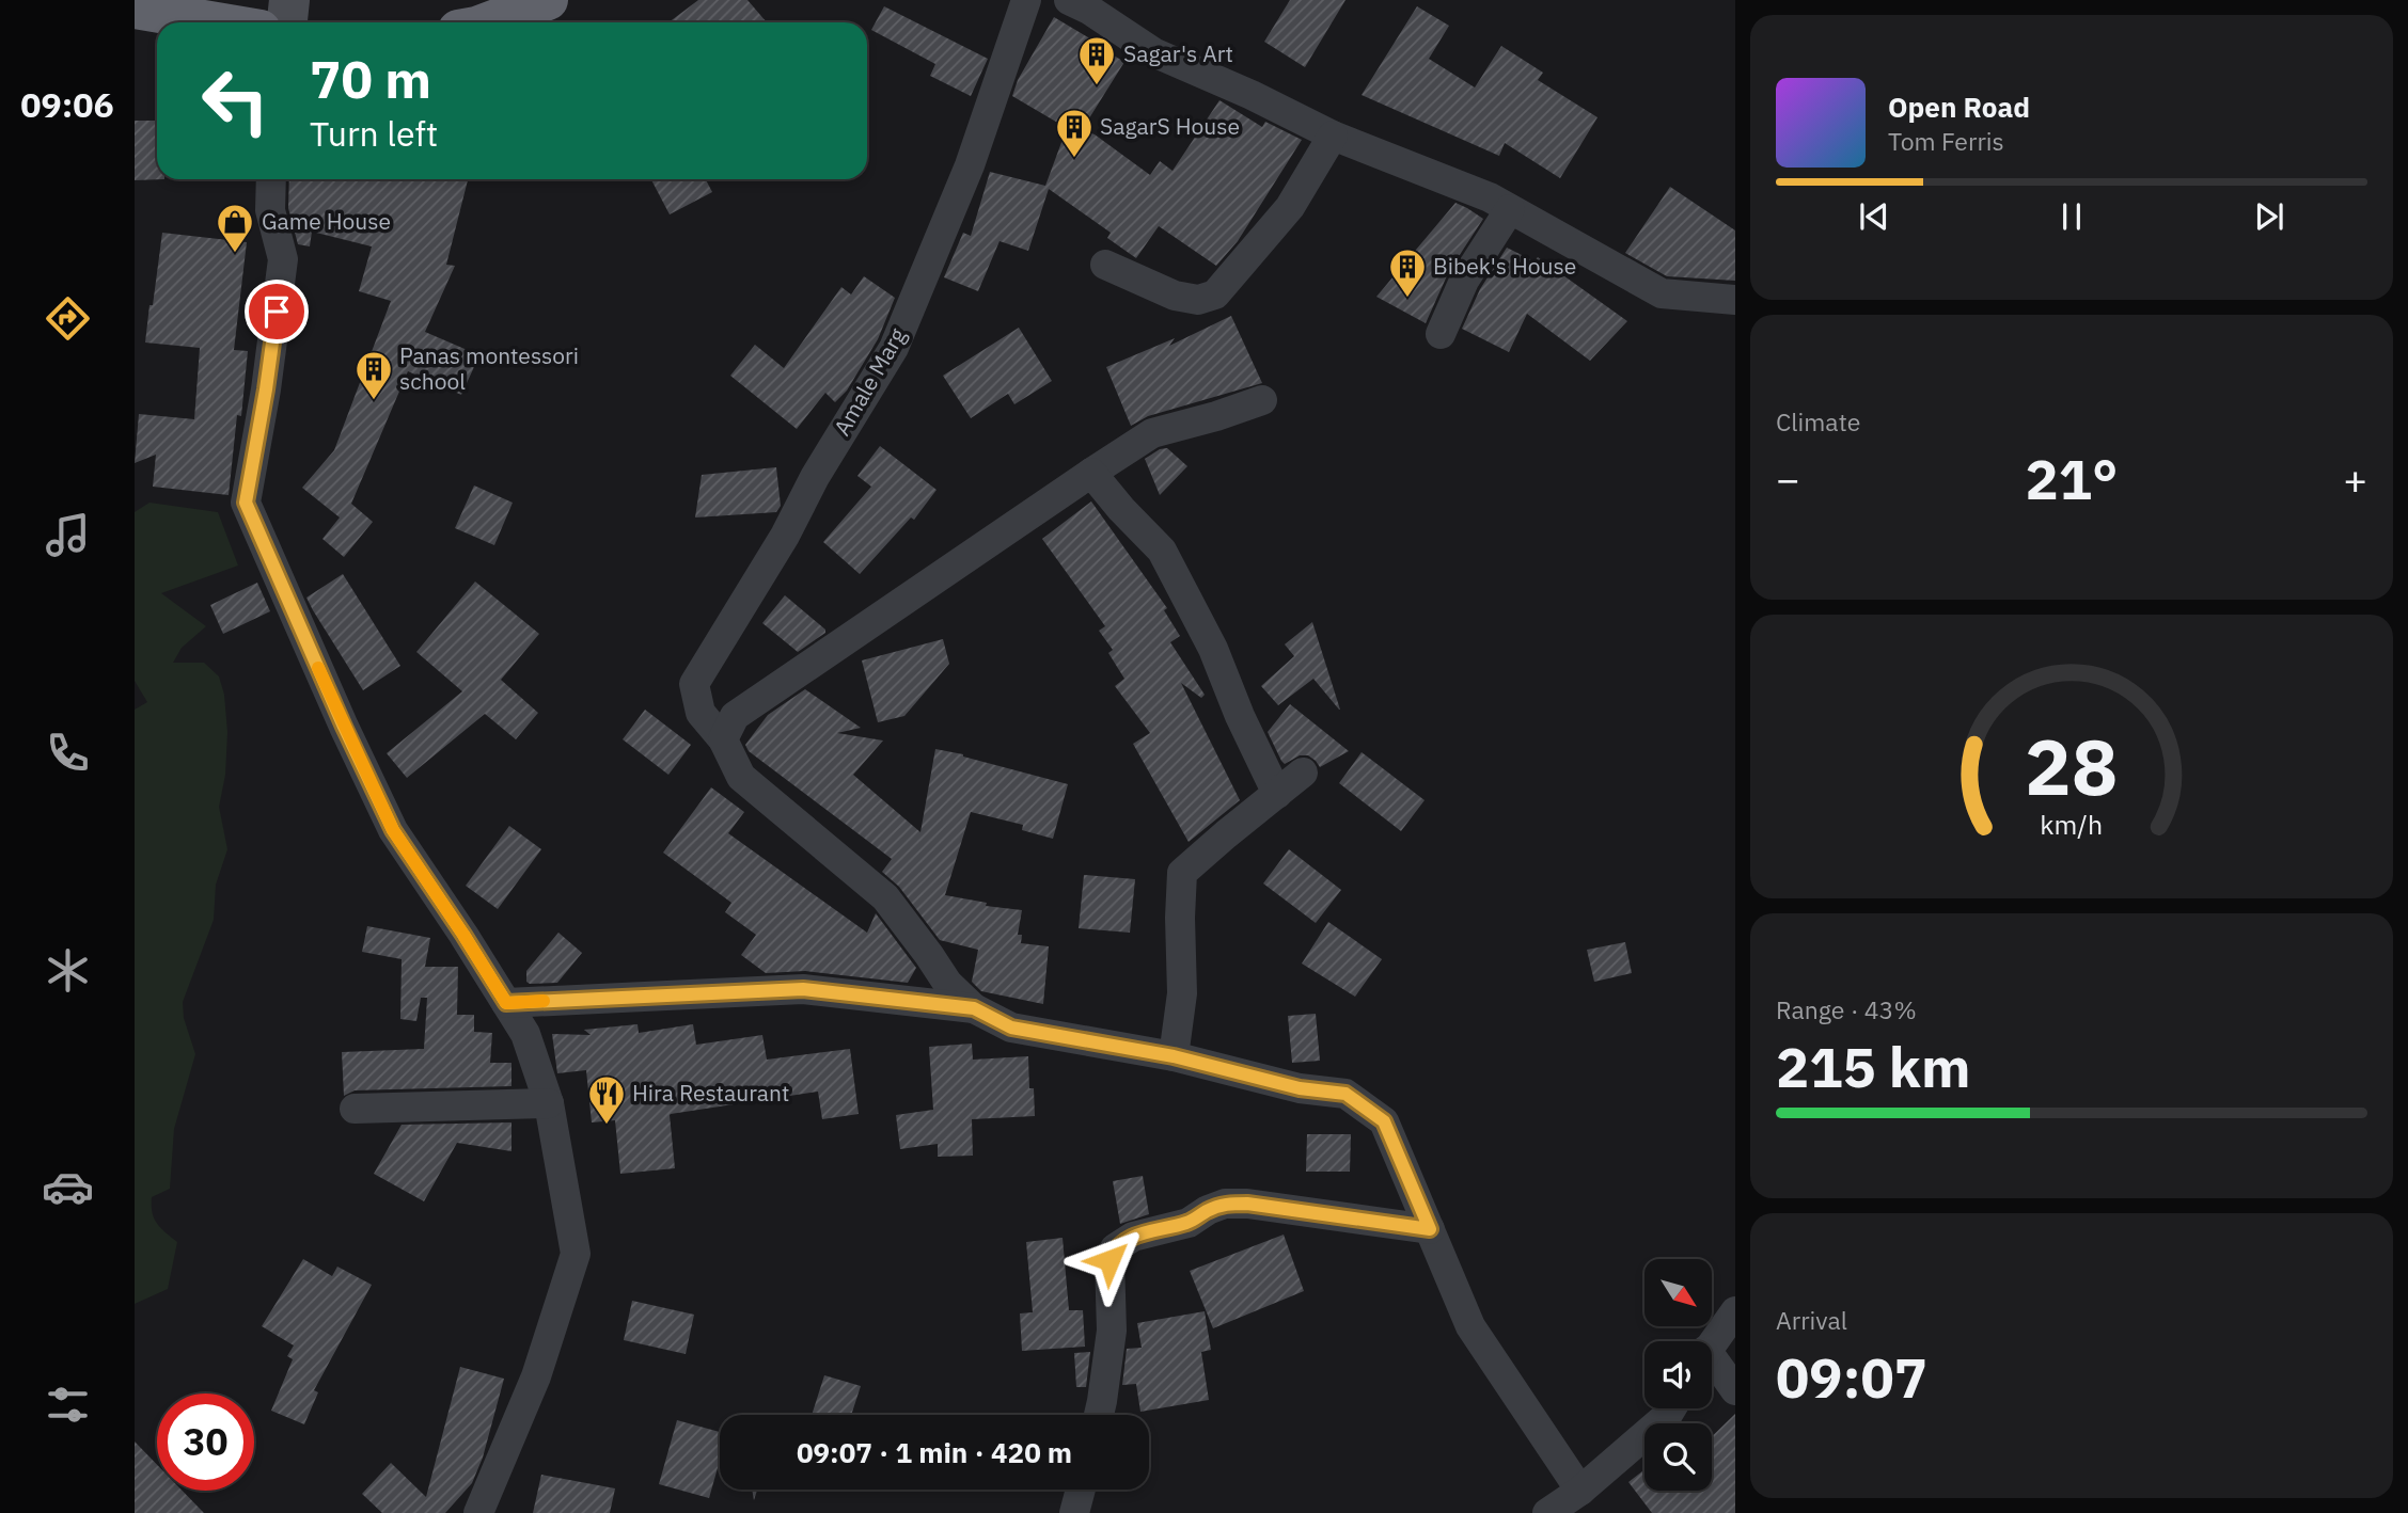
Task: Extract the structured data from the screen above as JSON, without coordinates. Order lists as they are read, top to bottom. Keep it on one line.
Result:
{"streets":{"street":["Amale Marg"]},"places":{"building":["Sagar's Art","SagarS House","Bibek's House","Panas montessori school"],"shop":["Game House"],"restaurant":["Hira Restaurant"]},"north":"bottom right","page":{"tabs":"09:06","turn":["70 m","Turn left"],"song":["Open Road","Tom Ferris"],"tile":["Climate",["Range · 43%","215 km"],["Arrival","09:07"]],"heat":["−","21°","+"],"limit":"30","trip":"09:07 · 1 min · 420 m","gauge":["28","km/h"]}}
